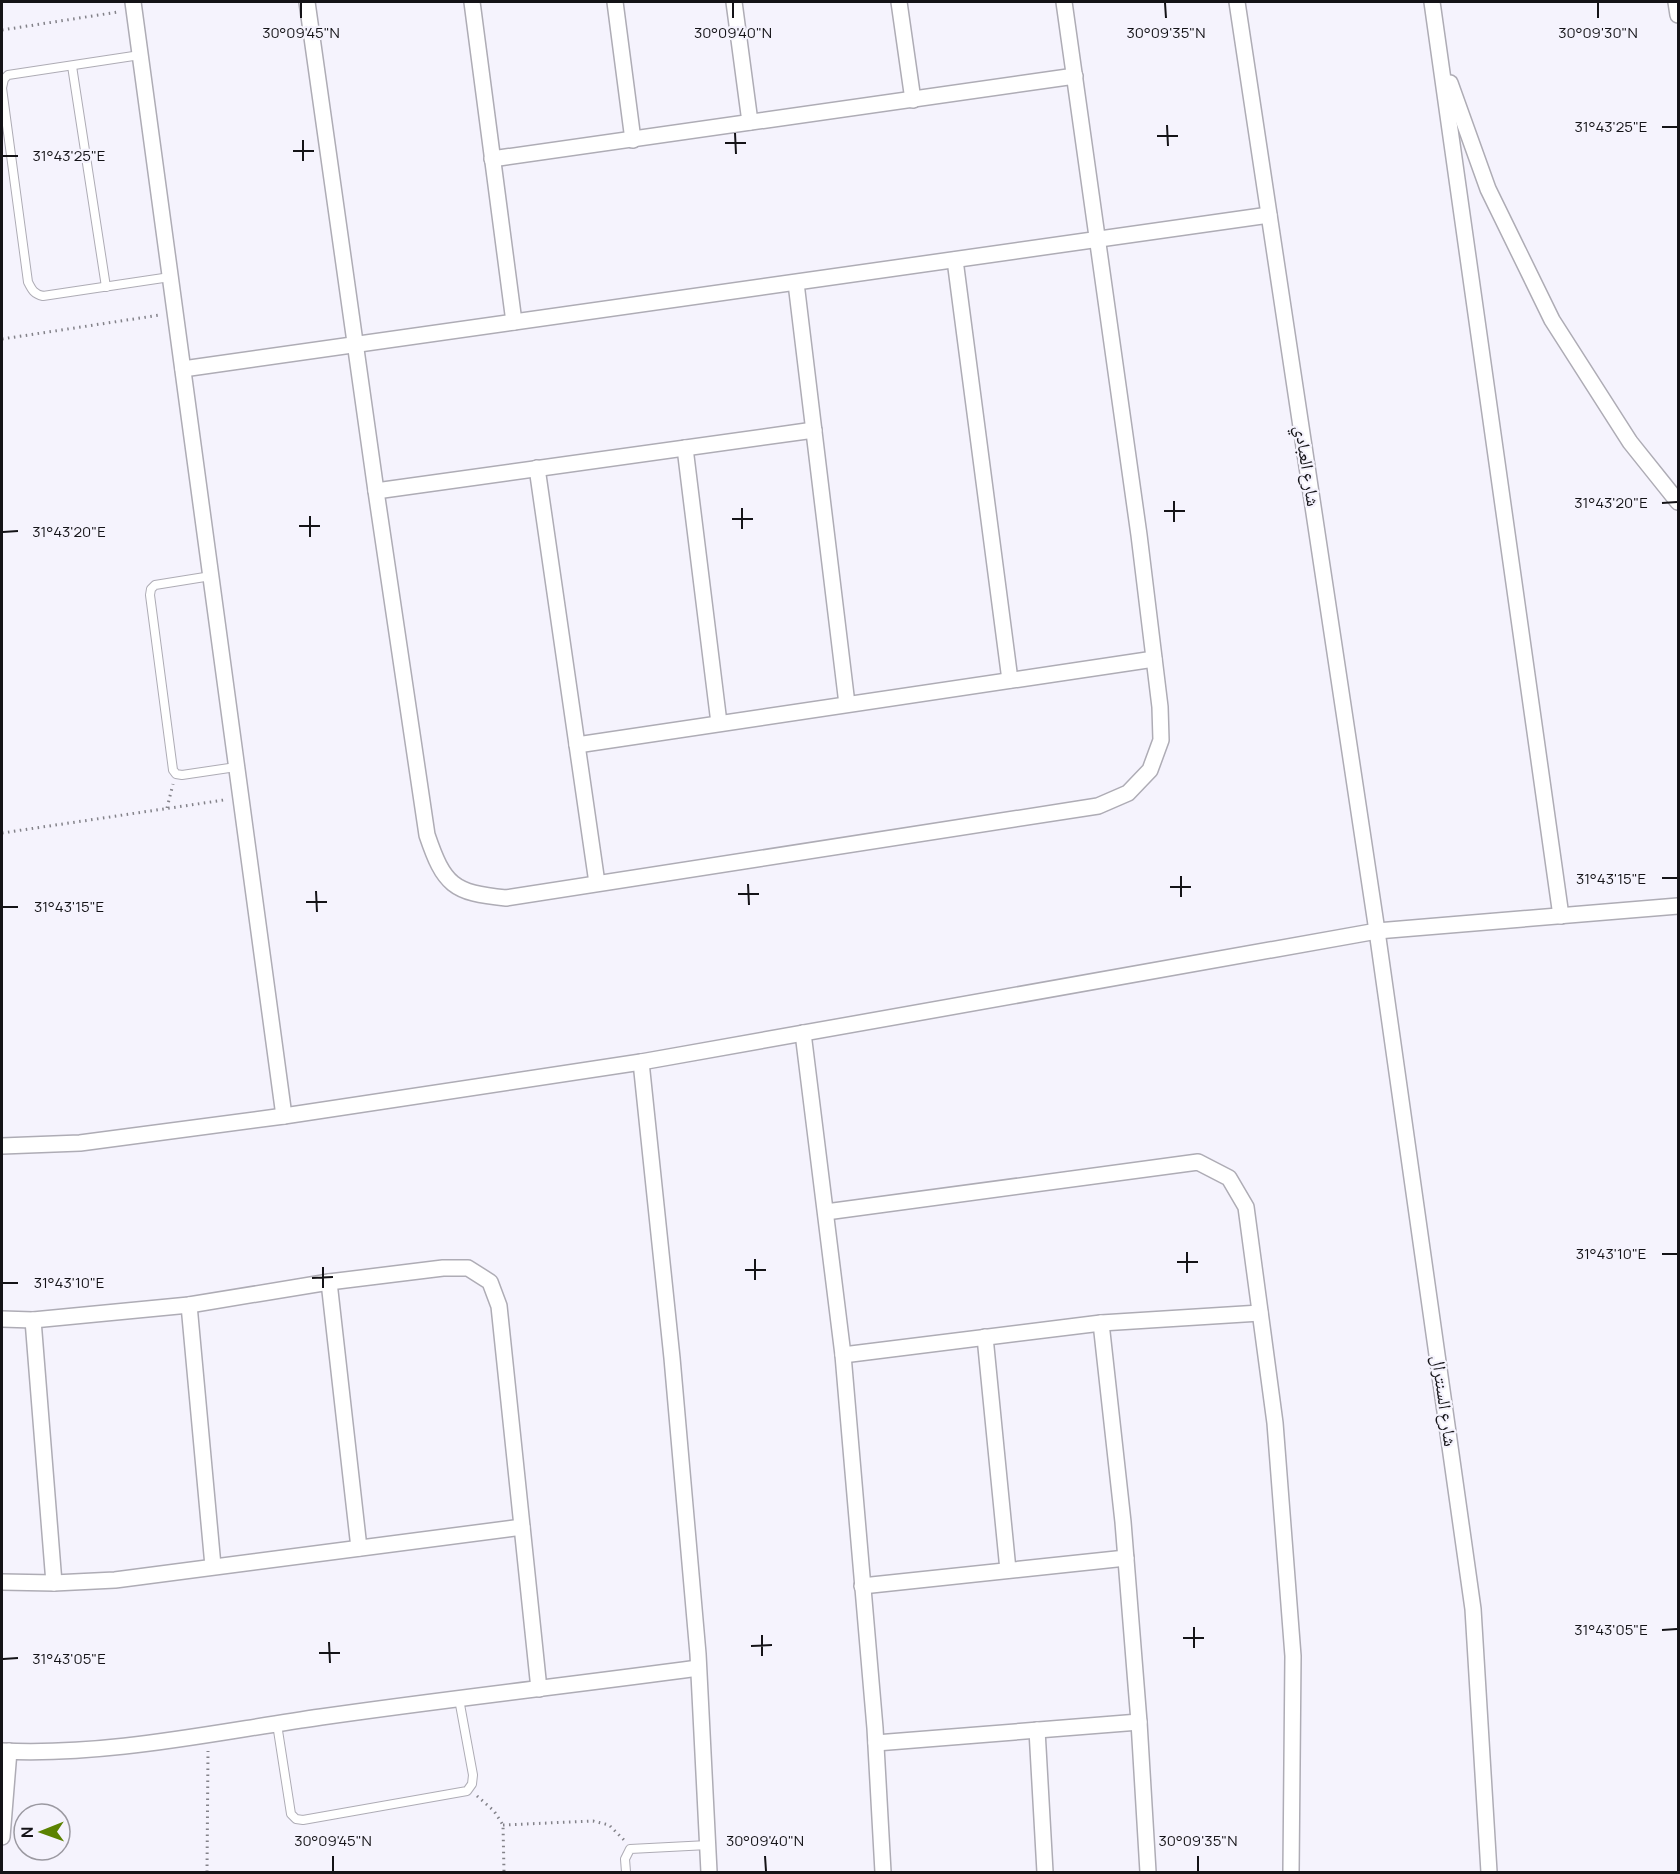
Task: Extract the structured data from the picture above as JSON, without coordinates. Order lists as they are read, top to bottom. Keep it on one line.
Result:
{"streets":{"street":["شارع العبادي","شارع السنترال"]},"crossings":[["شارع العبادي","شارع السنترال"]],"north":"left","coordinates":["30°09'45\"N","30°09'40\"N","30°09'35\"N","30°09'30\"N","31°43'25\"E","31°43'20\"E","31°43'15\"E","31°43'10\"E","31°43'05\"E"]}
